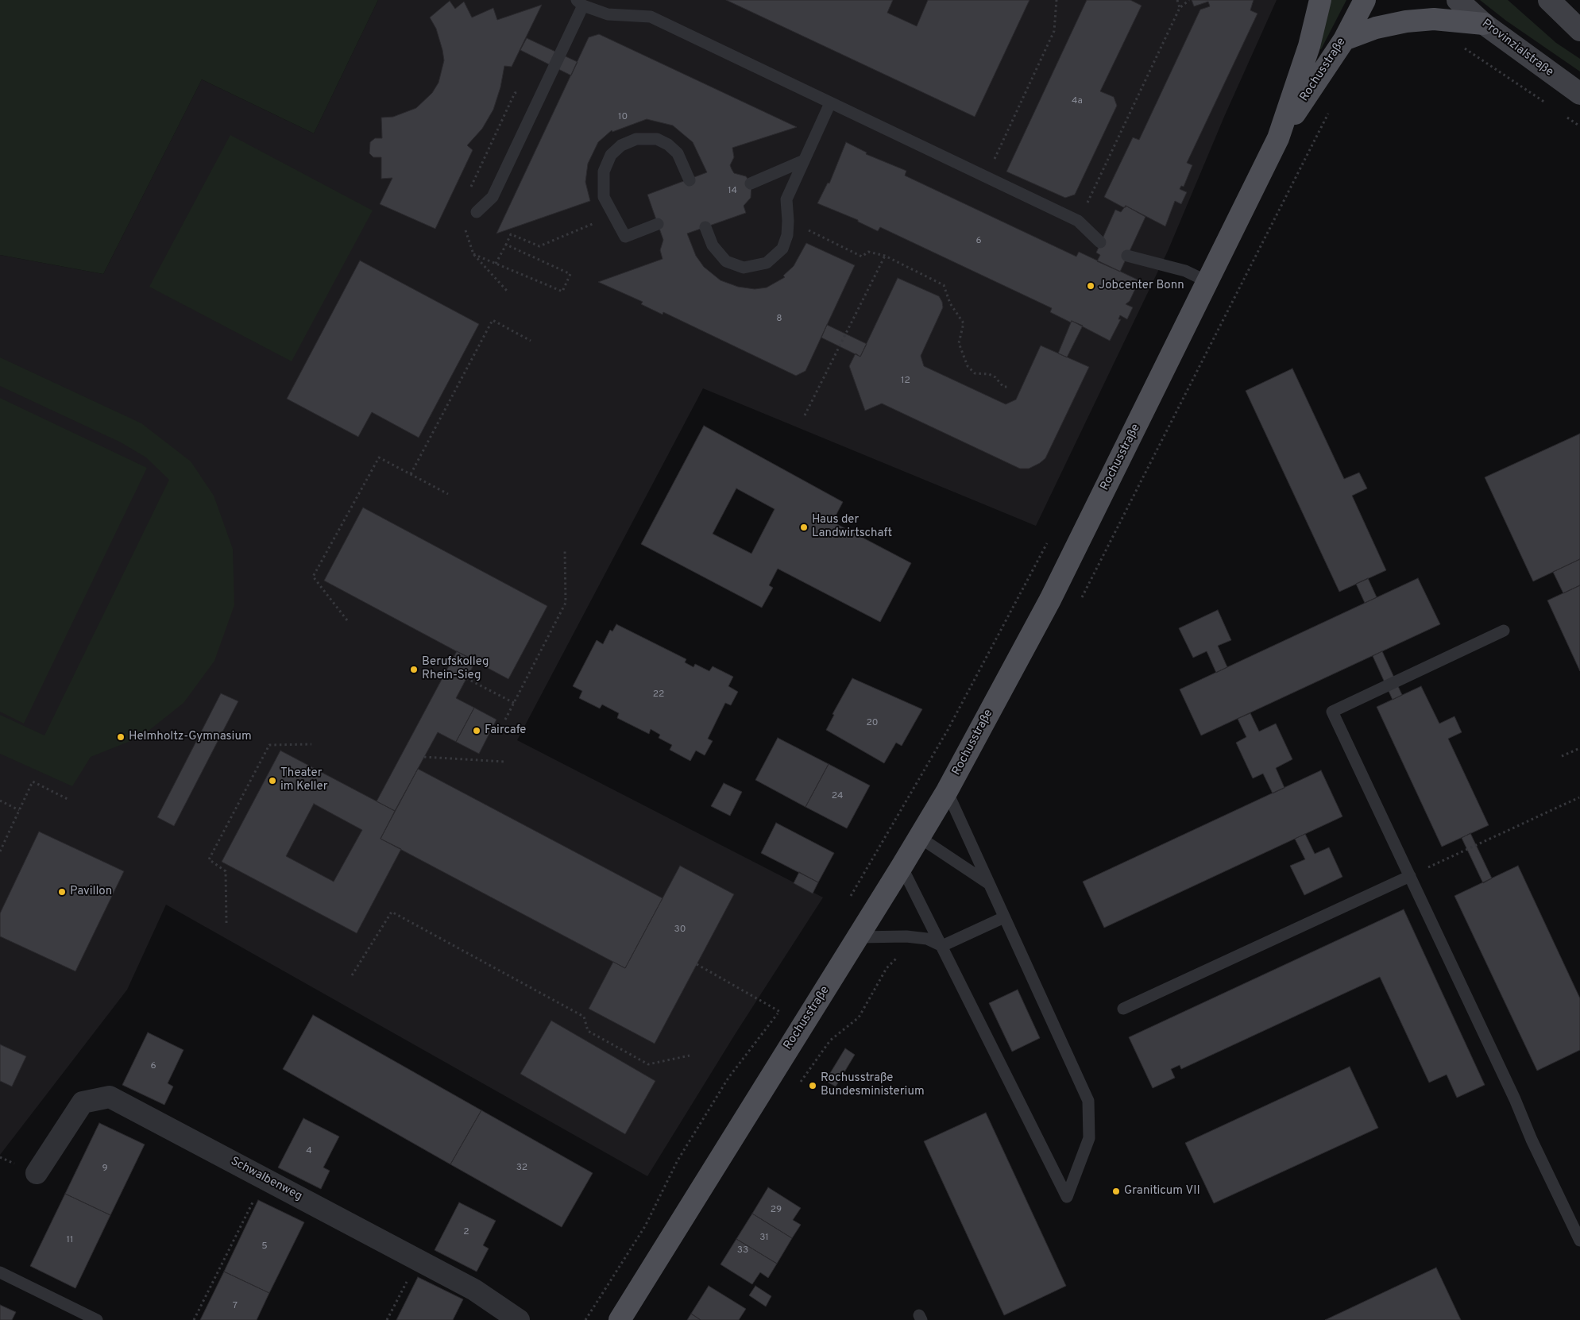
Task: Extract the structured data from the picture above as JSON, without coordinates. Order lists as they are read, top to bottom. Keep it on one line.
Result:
{"streets":{"main road":["Provinzialstraße","Rochusstraße"],"street":["Schwalbenweg"]},"places":["Jobcenter Bonn","Haus der Landwirtschaft","Berufskolleg Rhein-Sieg","Faircafe","Helmholtz-Gymnasium","Theater im Keller","Pavillon","Rochusstraße Bundesministerium","Graniticum VII"],"house_numbers":["4a","10","14","6","8","12","22","20","24","30","6","4","32","9","29","2","31","11","5","33","7"]}
